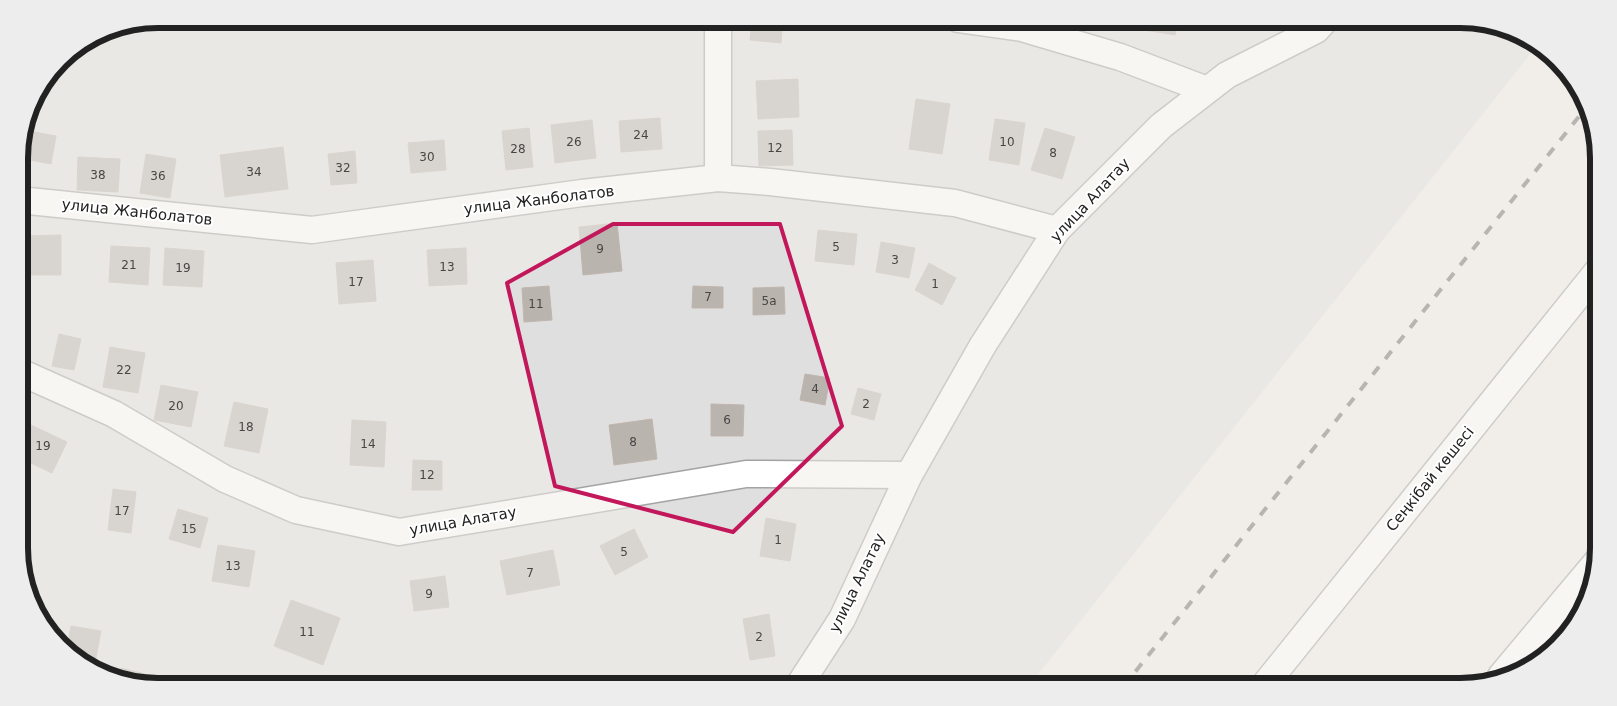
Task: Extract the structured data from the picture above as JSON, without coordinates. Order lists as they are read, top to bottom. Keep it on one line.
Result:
{"streets":{"street":["улица Жанболатов","улица Алатау","Сеңкібай көшесі"]},"crossings":[["улица Жанболатов","улица Алатау"]],"house_numbers":["24","26","10","12","28","8","30","32","34","38","36","5","9","3","21","13","19","17","1","7","5а","11","22","4","2","20","6","18","8","14","19","12","17","15","1","5","13","7","9","11","2"]}
